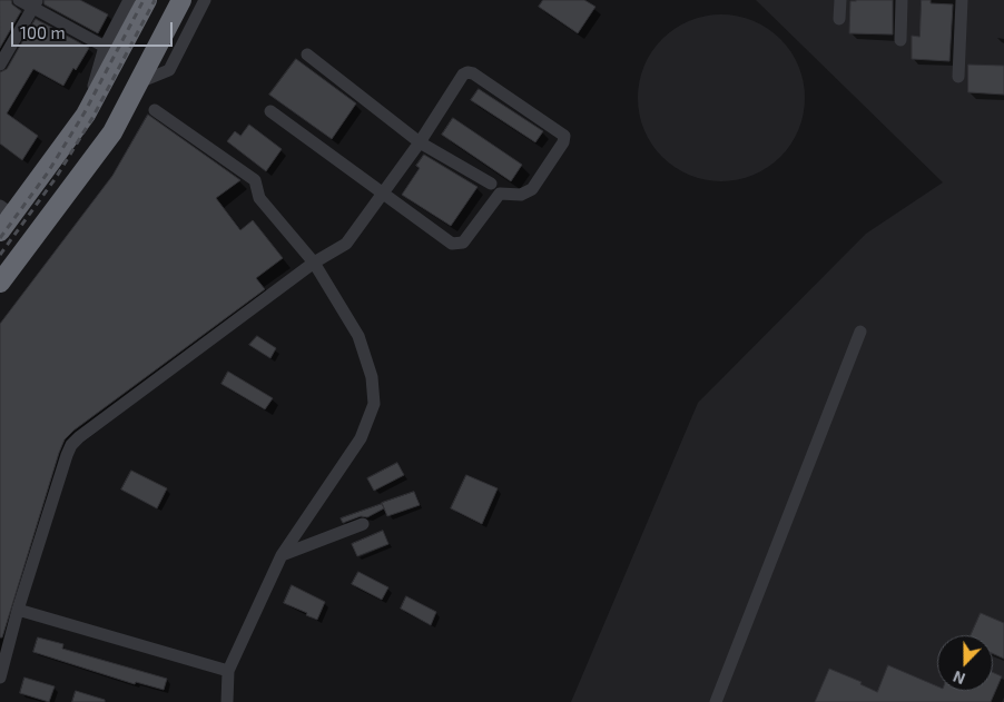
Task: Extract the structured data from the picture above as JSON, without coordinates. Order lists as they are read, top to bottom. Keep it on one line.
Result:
{"scale_bar":"100 m","north":"bottom"}
